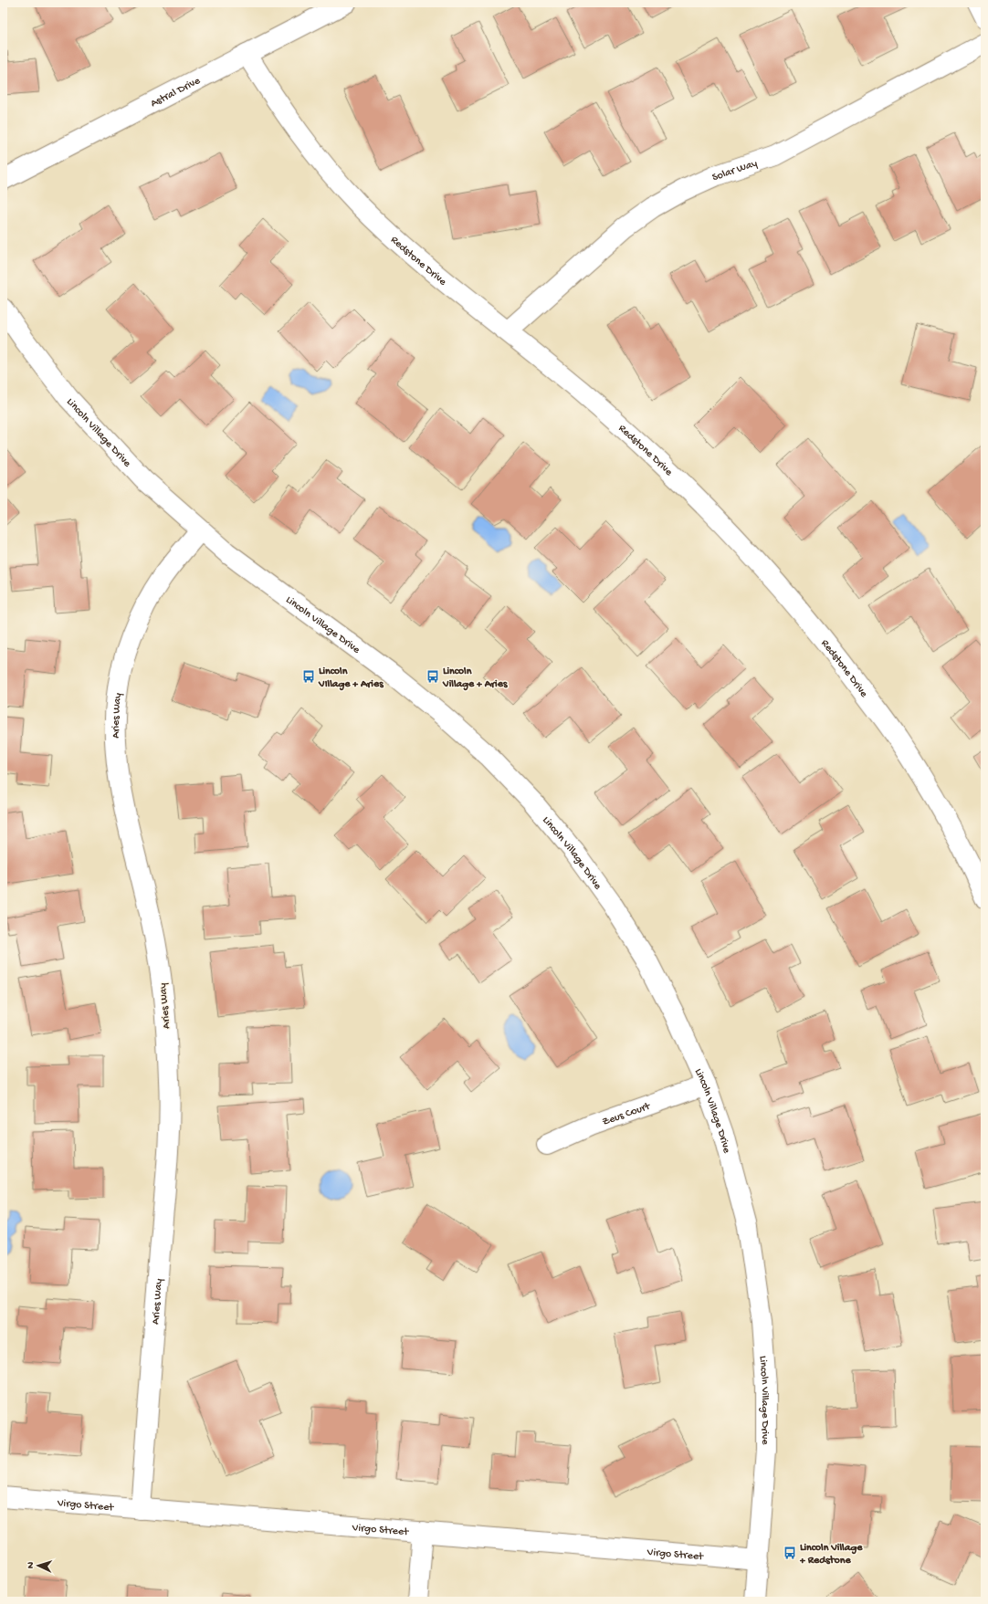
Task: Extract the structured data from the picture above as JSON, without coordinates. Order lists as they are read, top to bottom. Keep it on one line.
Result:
{"streets":{"street":["Astral Drive","Solar Way","Redstone Drive","Lincoln Village Drive","Aries Way","Zeus Court","Virgo Street"]},"crossings":[["Astral Drive","Redstone Drive"],["Solar Way","Redstone Drive"],["Lincoln Village Drive","Aries Way"],["Lincoln Village Drive","Zeus Court"],["Lincoln Village Drive","Virgo Street"],["Aries Way","Virgo Street"]],"places":{"bus stop":["Lincoln VIllage + Aries","Lincoln Village + Aries","Lincoln Village + Redstone"]},"north":"left"}
